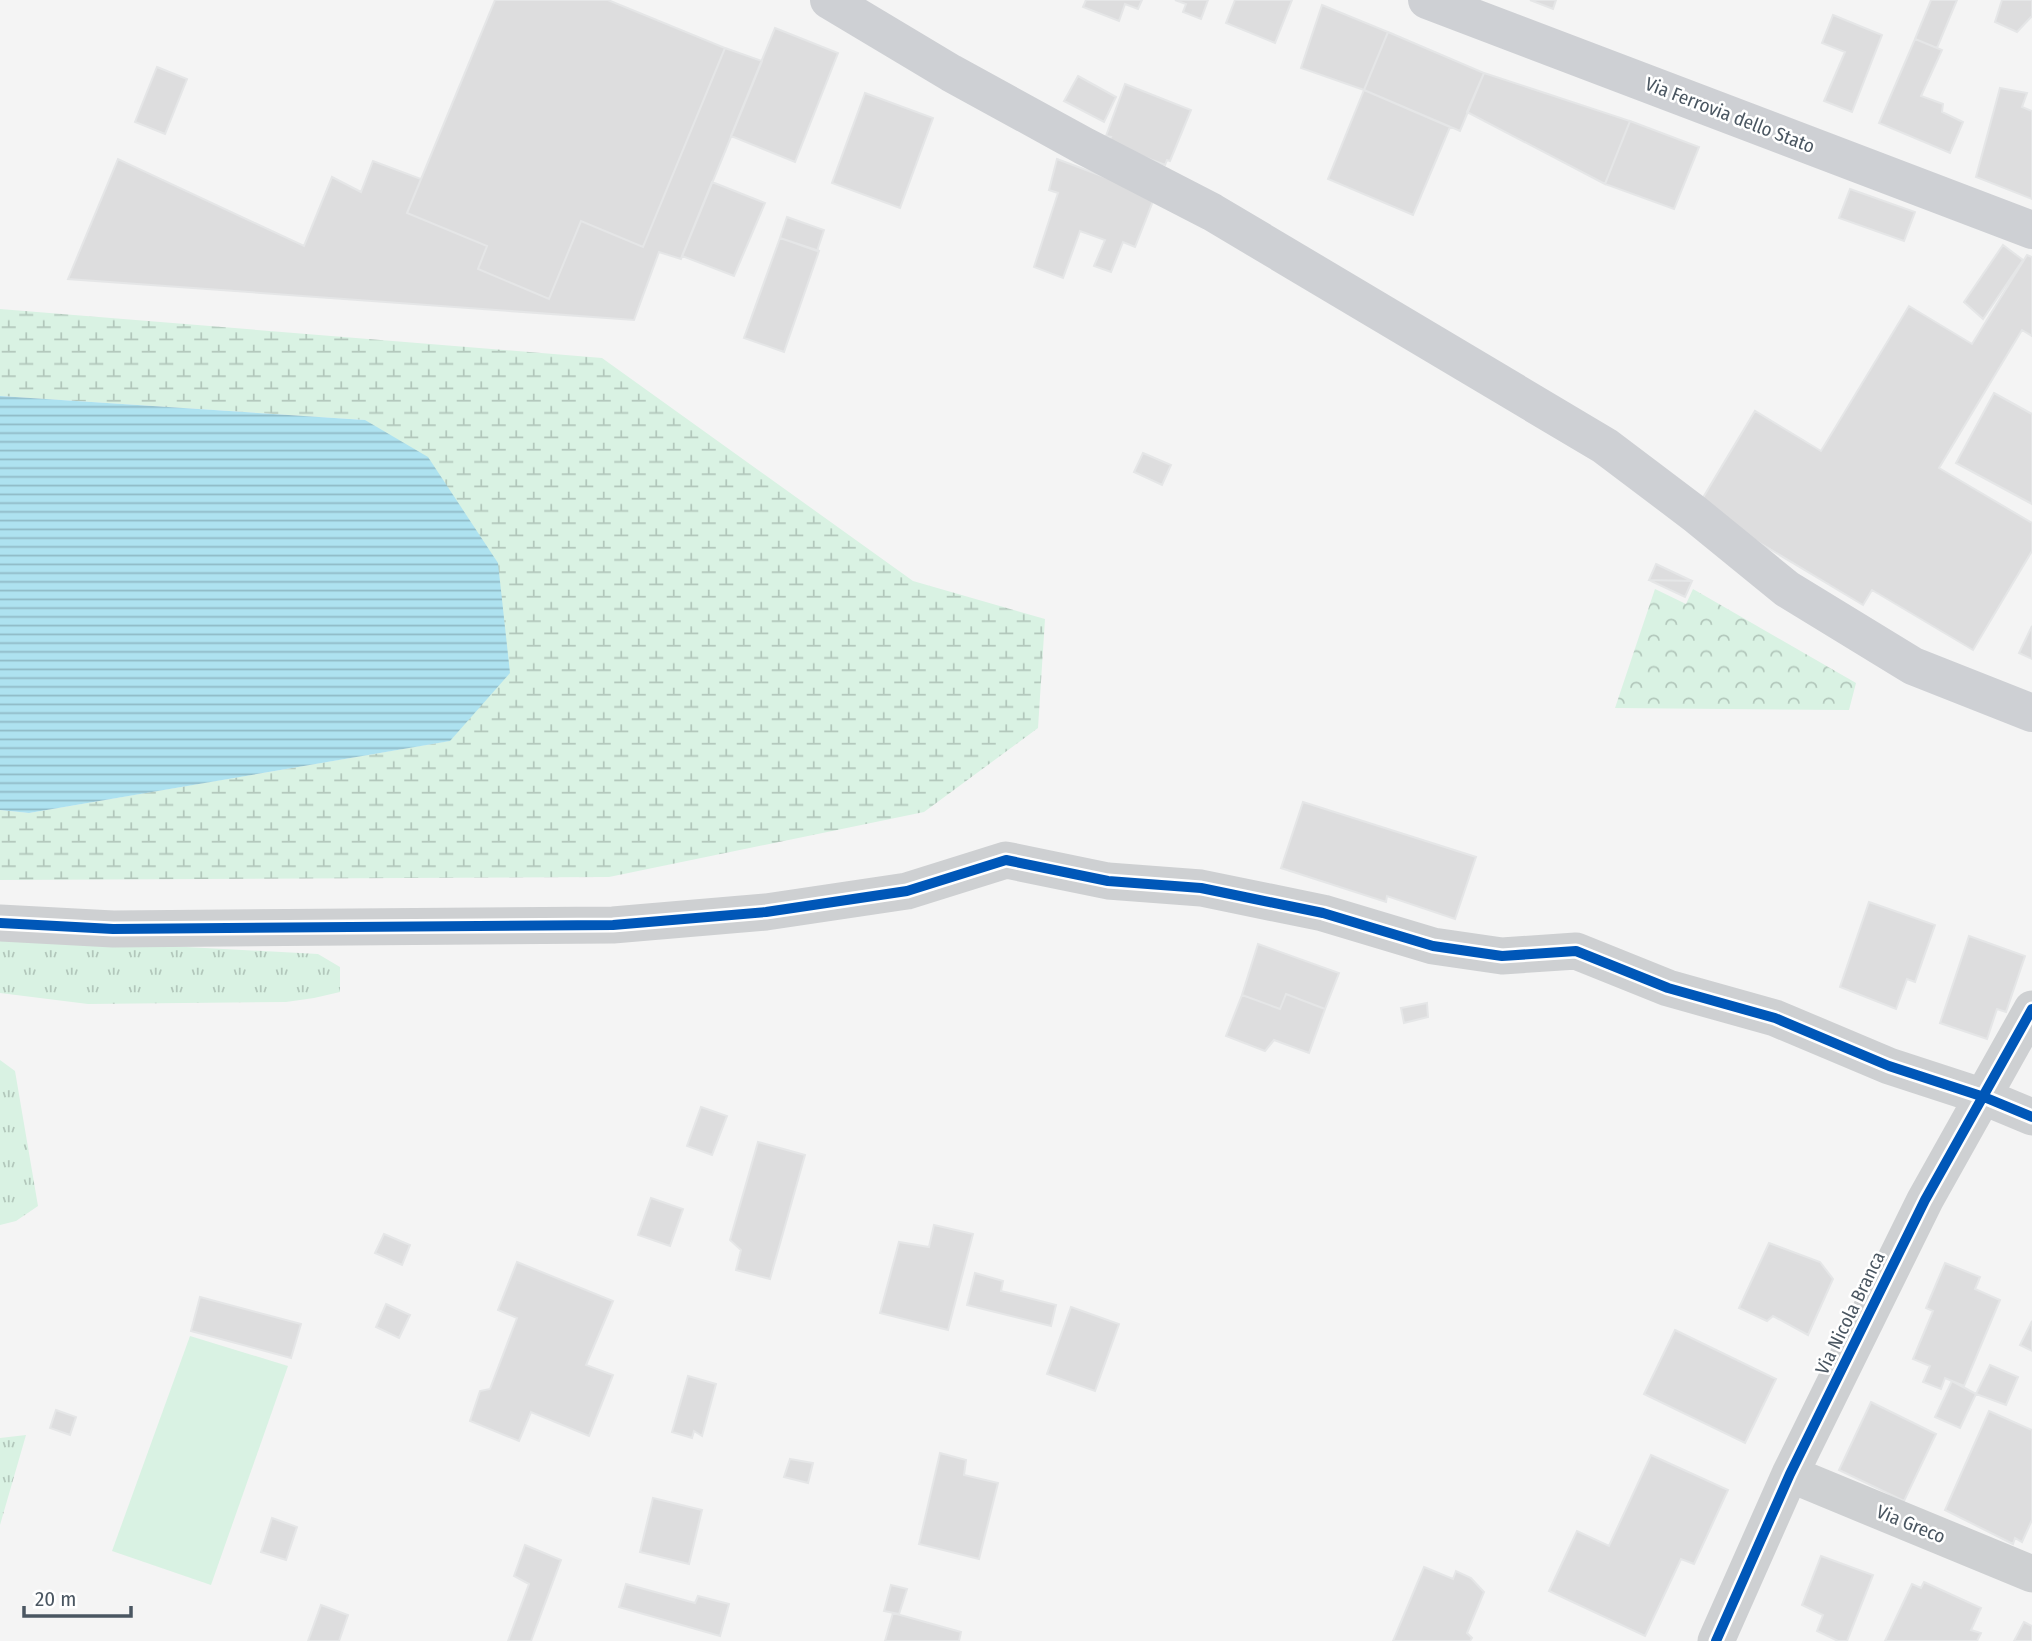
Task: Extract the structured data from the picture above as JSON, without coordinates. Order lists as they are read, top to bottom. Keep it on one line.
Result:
{"streets":{"main road":["Via Ferrovia dello Stato"],"street":["Via Nicola Branca","Via Greco"]},"crossings":[["Via Nicola Branca","Via Greco"]],"scale_bar":"20 m"}
